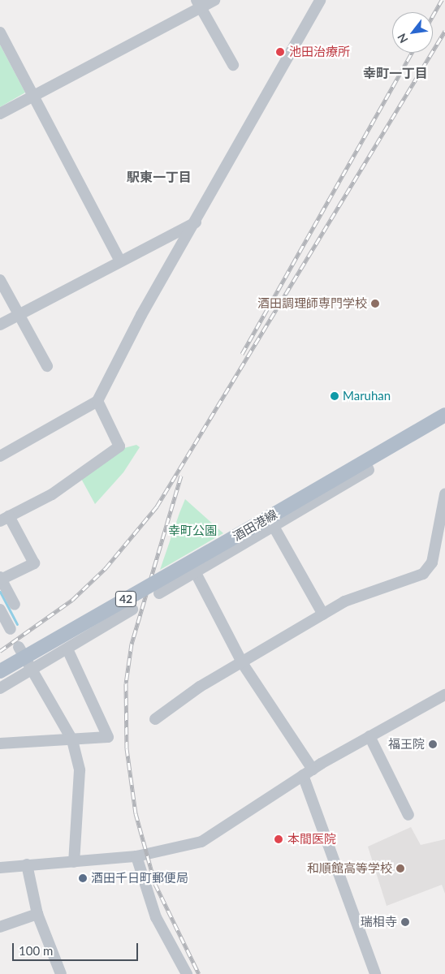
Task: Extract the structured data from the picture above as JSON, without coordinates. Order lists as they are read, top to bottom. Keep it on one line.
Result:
{"streets":{"main road":["酒田港線","42"]},"districts":["幸町一丁目","駅東一丁目"],"parks":["幸町公園"],"places":["池田治療所","酒田調理師専門学校","Maruhan","福王院","本間医院","和順館高等学校","酒田千日町郵便局","瑞相寺"],"scale_bar":"100 m","north":"bottom left"}
